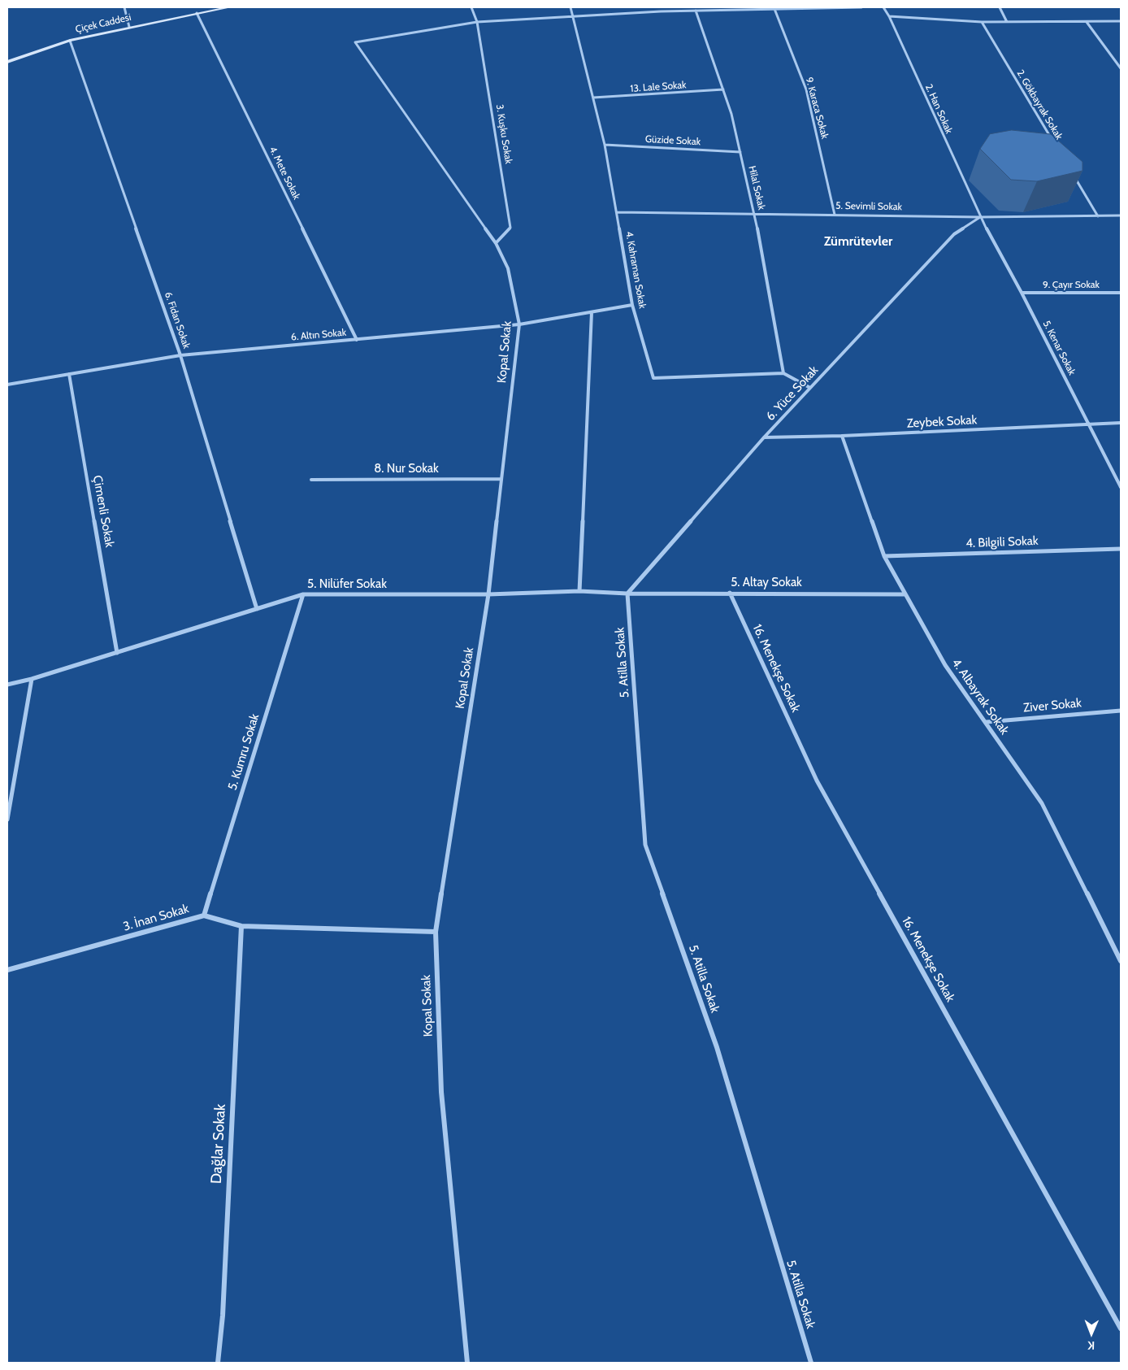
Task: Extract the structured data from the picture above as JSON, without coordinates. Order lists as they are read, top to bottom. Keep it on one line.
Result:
{"streets":{"main road":["Çiçek Caddesi"],"street":["13. Lale Sokak","2. Gökbayrak Sokak","9. Karaca Sokak","2. Han Sokak","3. Kuşku Sokak","Güzide Sokak","4. Mete Sokak","Hilal Sokak","5. Sevimli Sokak","4. Kahraman Sokak","9. Çayır Sokak","6. Fidan Sokak","6. Altın Sokak","5. Kenar Sokak","Kopal Sokak","6. Yüce Sokak","Zeybek Sokak","8. Nur Sokak","Çimenli Sokak","4. Bilgili Sokak","5. Altay Sokak","5. Nilüfer Sokak","5. Atilla Sokak","16. Menekşe Sokak","4. Albayrak Sokak","Ziver Sokak","5. Kumru Sokak","3. İnan Sokak","Dağlar Sokak"]},"crossings":[["Çiçek Caddesi","4. Mete Sokak"],["Çiçek Caddesi","6. Fidan Sokak"],["13. Lale Sokak","Hilal Sokak"],["13. Lale Sokak","4. Kahraman Sokak"],["9. Karaca Sokak","5. Sevimli Sokak"],["2. Han Sokak","5. Sevimli Sokak"],["2. Han Sokak","5. Kenar Sokak"],["2. Han Sokak","6. Yüce Sokak"],["3. Kuşku Sokak","Kopal Sokak"],["Güzide Sokak","Hilal Sokak"],["Güzide Sokak","4. Kahraman Sokak"],["4. Mete Sokak","6. Altın Sokak"],["Hilal Sokak","5. Sevimli Sokak"],["Hilal Sokak","4. Kahraman Sokak"],["5. Sevimli Sokak","4. Kahraman Sokak"],["5. Sevimli Sokak","5. Kenar Sokak"],["5. Sevimli Sokak","6. Yüce Sokak"],["4. Kahraman Sokak","6. Altın Sokak"],["9. Çayır Sokak","5. Kenar Sokak"],["6. Fidan Sokak","6. Altın Sokak"],["6. Fidan Sokak","5. Nilüfer Sokak"],["6. Altın Sokak","Kopal Sokak"],["6. Altın Sokak","Çimenli Sokak"],["5. Kenar Sokak","6. Yüce Sokak"],["5. Kenar Sokak","Zeybek Sokak"],["Kopal Sokak","8. Nur Sokak"],["Kopal Sokak","5. Nilüfer Sokak"],["Kopal Sokak","3. İnan Sokak"],["6. Yüce Sokak","Zeybek Sokak"],["6. Yüce Sokak","5. Altay Sokak"],["6. Yüce Sokak","5. Nilüfer Sokak"],["6. Yüce Sokak","5. Atilla Sokak"],["Zeybek Sokak","4. Albayrak Sokak"],["Çimenli Sokak","5. Nilüfer Sokak"],["4. Bilgili Sokak","4. Albayrak Sokak"],["5. Altay Sokak","5. Nilüfer Sokak"],["5. Altay Sokak","5. Atilla Sokak"],["5. Altay Sokak","16. Menekşe Sokak"],["5. Altay Sokak","4. Albayrak Sokak"],["5. Nilüfer Sokak","5. Atilla Sokak"],["5. Nilüfer Sokak","5. Kumru Sokak"],["4. Albayrak Sokak","Ziver Sokak"],["5. Kumru Sokak","3. İnan Sokak"],["3. İnan Sokak","Dağlar Sokak"]],"districts":["Zümrütevler"],"north":"bottom"}
